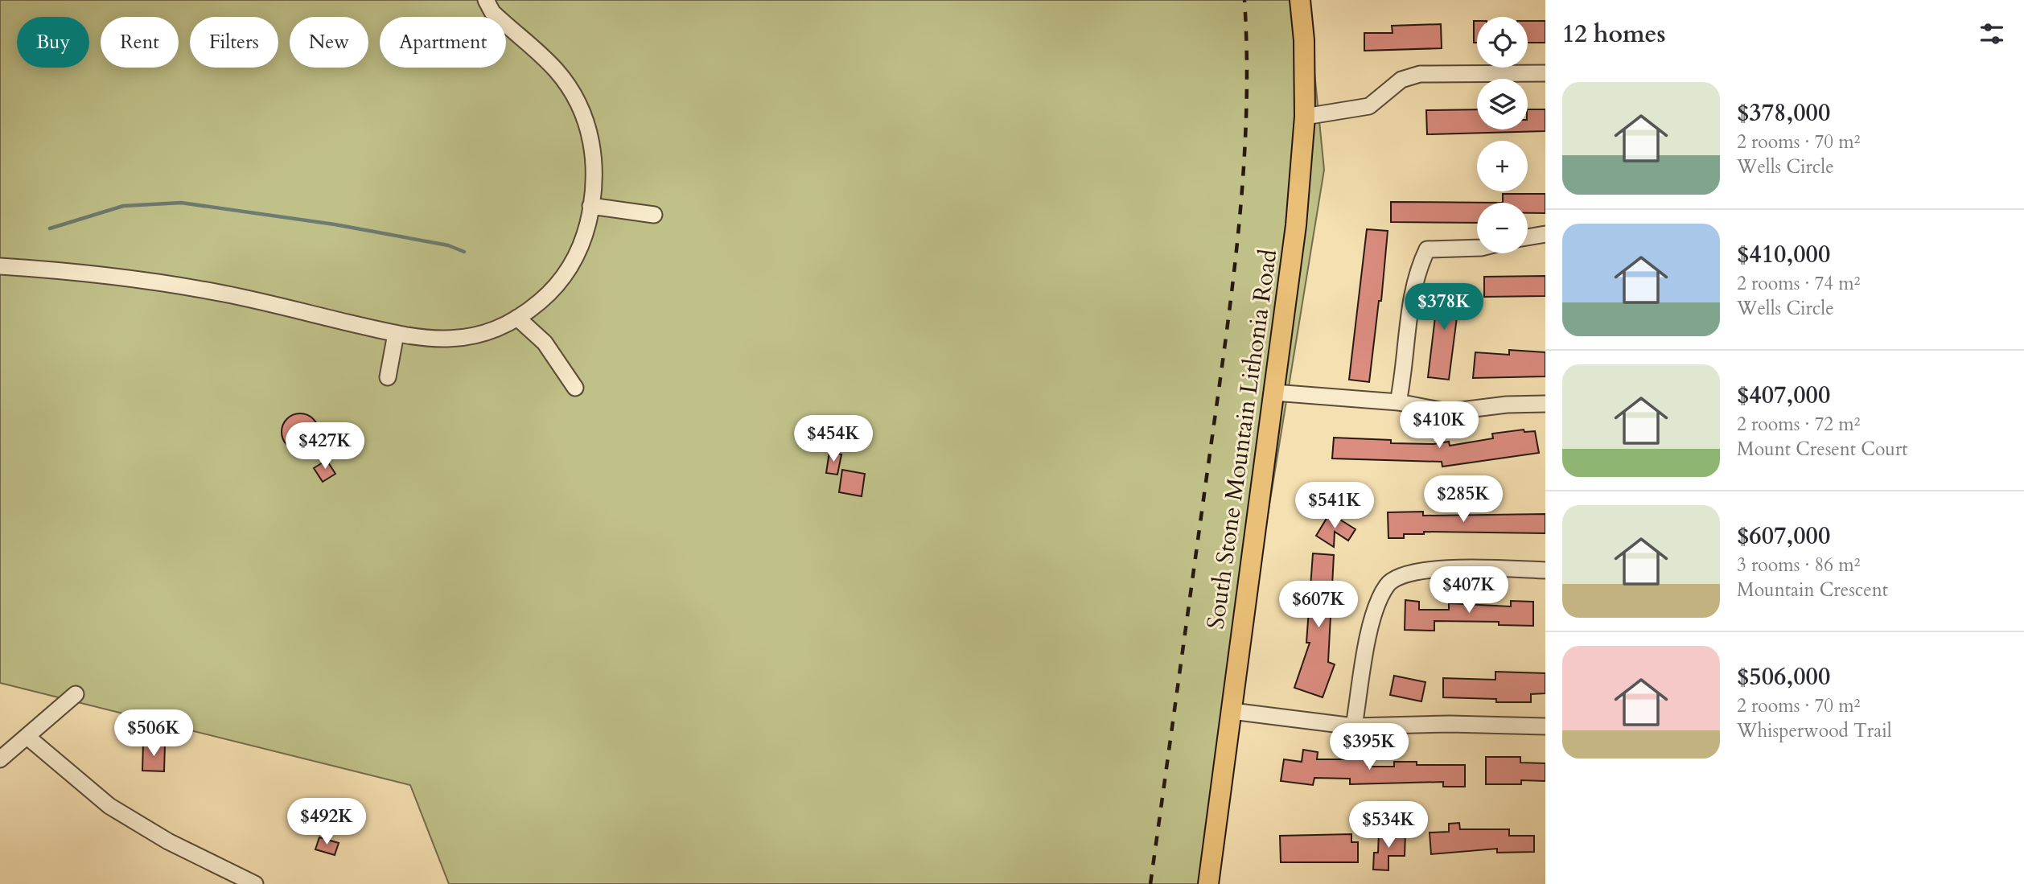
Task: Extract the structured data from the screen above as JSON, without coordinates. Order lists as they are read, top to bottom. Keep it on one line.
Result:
{"streets":{"main road":["South Stone Mountain Lithonia Road"]},"page":{"heading":"12 homes","map_buttons":["+","−"],"chip":["Buy","Rent","Filters","New","Apartment"],"list":[{"name":"$378,000","note":"2 rooms · 70 m² · Wells Circle"},{"name":"$410,000","note":"2 rooms · 74 m² · Wells Circle"},{"name":"$407,000","note":"2 rooms · 72 m² · Mount Cresent Court"},{"name":"$607,000","note":"3 rooms · 86 m² · Mountain Crescent"},{"name":"$506,000","note":"2 rooms · 70 m² · Whisperwood Trail"}],"price":["$378K","$410K","$454K","$427K","$285K","$541K","$407K","$607K","$506K","$395K","$492K","$534K"]}}
